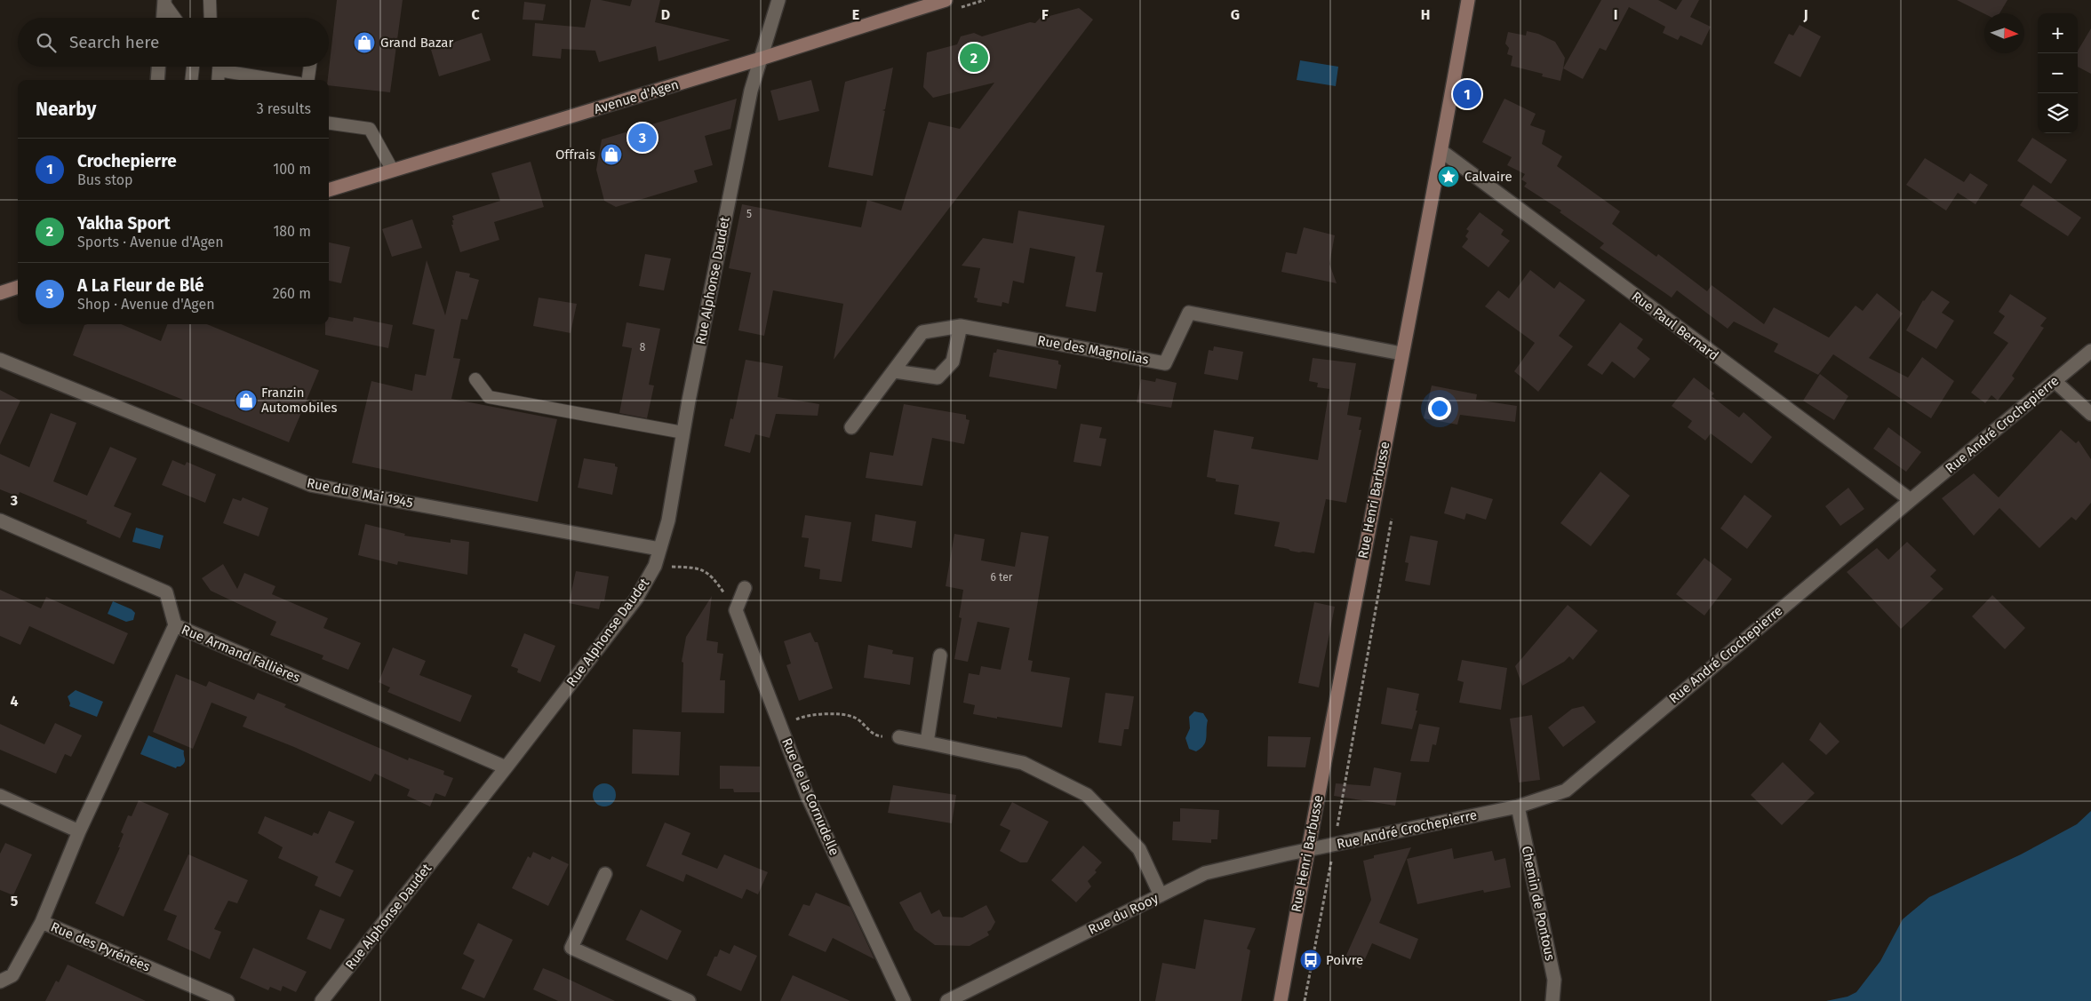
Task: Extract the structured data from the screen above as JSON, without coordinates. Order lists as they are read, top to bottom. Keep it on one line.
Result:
{"streets":{"main road":["Avenue d'Agen","Rue Henri Barbusse"],"street":["Rue Alphonse Daudet","Rue Paul Bernard","Rue des Magnolias","Rue André Crochepierre","Rue du 8 Mai 1945","Rue Armand Fallières","Rue de la Cornudelle","Chemin de Pontous","Rue du Rooy","Rue des Pyrénées"]},"crossings":[["Avenue d'Agen","Rue Alphonse Daudet"],["Rue Alphonse Daudet","Rue du 8 Mai 1945"],["Rue Alphonse Daudet","Rue Armand Fallières"],["Rue Paul Bernard","Rue André Crochepierre"],["Rue Paul Bernard","Rue Henri Barbusse"],["Rue des Magnolias","Rue Henri Barbusse"],["Rue André Crochepierre","Rue Henri Barbusse"],["Rue André Crochepierre","Chemin de Pontous"],["Rue André Crochepierre","Rue du Rooy"],["Rue Henri Barbusse","Rue du Rooy"]],"places":{"shop":["Grand Bazar","Offrais","Franzin Automobiles"],"place":["Calvaire"],"bus stop":["Poivre"]},"house_numbers":["5","8","6 ter"],"north":"right","page":{"map_buttons":["+","−"],"search":"Search here","pins":["2","1","3"],"heading":["Nearby","3 results"],"list":[{"mark":"1","name":"Crochepierre","note":"Bus stop","value":"100 m"},{"mark":"2","name":"Yakha Sport","note":"Sports · Avenue d'Agen","value":"180 m"},{"mark":"3","name":"A La Fleur de Blé","note":"Shop · Avenue d'Agen","value":"260 m"}]},"grid":{"columns":["C","D","E","F","G","H","I","J"],"rows":["3","4","5"]}}
